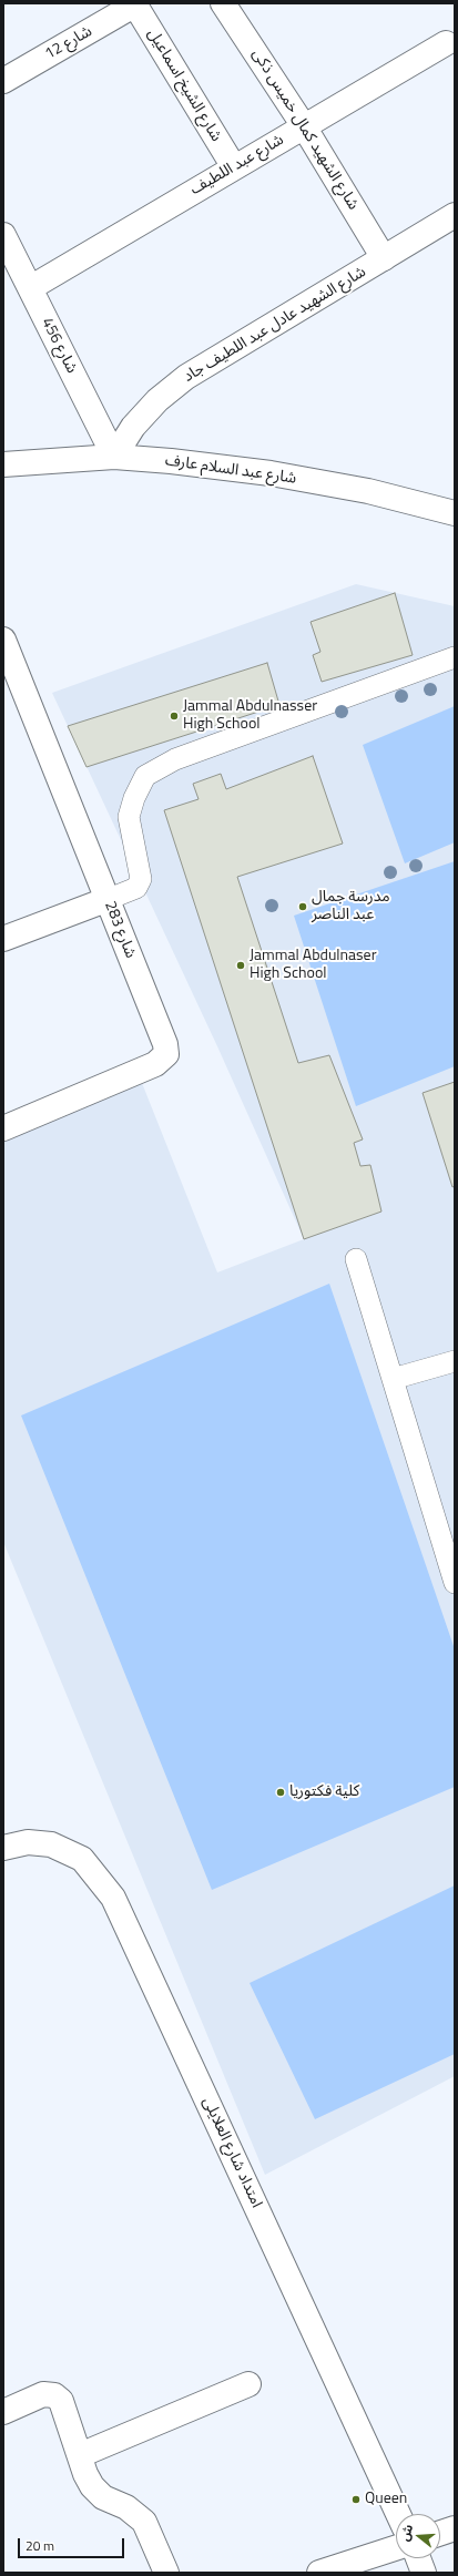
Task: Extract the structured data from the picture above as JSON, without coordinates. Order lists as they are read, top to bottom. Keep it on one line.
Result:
{"streets":{"street":["شارع 12","شارع الشيخ اسماعيل","شارع الشهيد كمال خميس ذكى","شارع عبد اللطيف","شارع الشهيد عادل عبد اللطيف جاد","شارع 456","شارع عبد السلام عارف","شارع 283","امتداد شارع العلايلى"]},"crossings":[["شارع 12","شارع الشيخ اسماعيل"],["شارع الشيخ اسماعيل","شارع عبد اللطيف"],["شارع الشهيد كمال خميس ذكى","شارع عبد اللطيف"],["شارع الشهيد كمال خميس ذكى","شارع الشهيد عادل عبد اللطيف جاد"],["شارع عبد اللطيف","شارع 456"],["شارع الشهيد عادل عبد اللطيف جاد","شارع 456"],["شارع الشهيد عادل عبد اللطيف جاد","شارع عبد السلام عارف"],["شارع 456","شارع عبد السلام عارف"]],"places":["Jammal Abdulnasser High School","مدرسة جمال عبد الناصر","Jammal Abdulnaser High School","كلية فكتوريا","Queen"],"scale_bar":"20 m","north":"left"}
